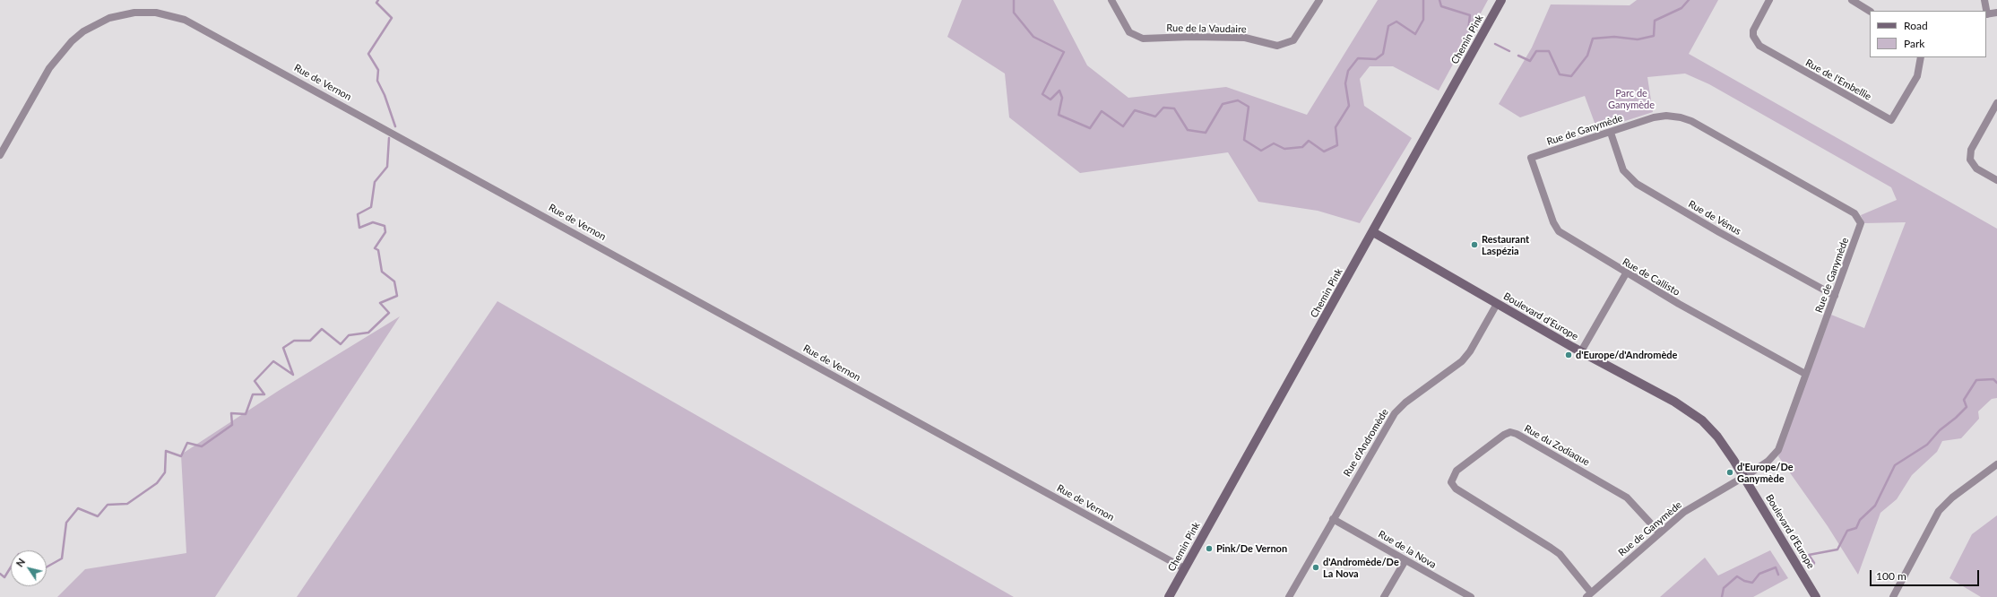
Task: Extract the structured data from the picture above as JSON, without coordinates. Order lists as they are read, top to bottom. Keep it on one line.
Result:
{"streets":{"main road":["Chemin Pink","Boulevard d'Europe"],"street":["Rue de la Vaudaire","Rue de l'Embellie","Rue de Vernon","Rue de Ganymède","Rue de Vénus","Rue de Callisto","Rue d'Andromède","Rue du Zodiaque","Rue de la Nova"]},"crossings":[["Chemin Pink","Rue de Vernon"],["Chemin Pink","Boulevard d'Europe"],["Rue de Ganymède","Rue de Vénus"],["Rue de Ganymède","Rue de Callisto"],["Rue de Ganymède","Boulevard d'Europe"],["Rue de Ganymède","Rue du Zodiaque"],["Boulevard d'Europe","Rue d'Andromède"],["Rue d'Andromède","Rue de la Nova"]],"parks":["Parc de Ganymède"],"places":["Restaurant Laspézia","d'Europe/d'Andromède","d'Europe/De Ganymède","Pink/De Vernon","d'Andromède/De La Nova"],"legend":["Road","Park"],"scale_bar":"100 m","north":"top left"}
